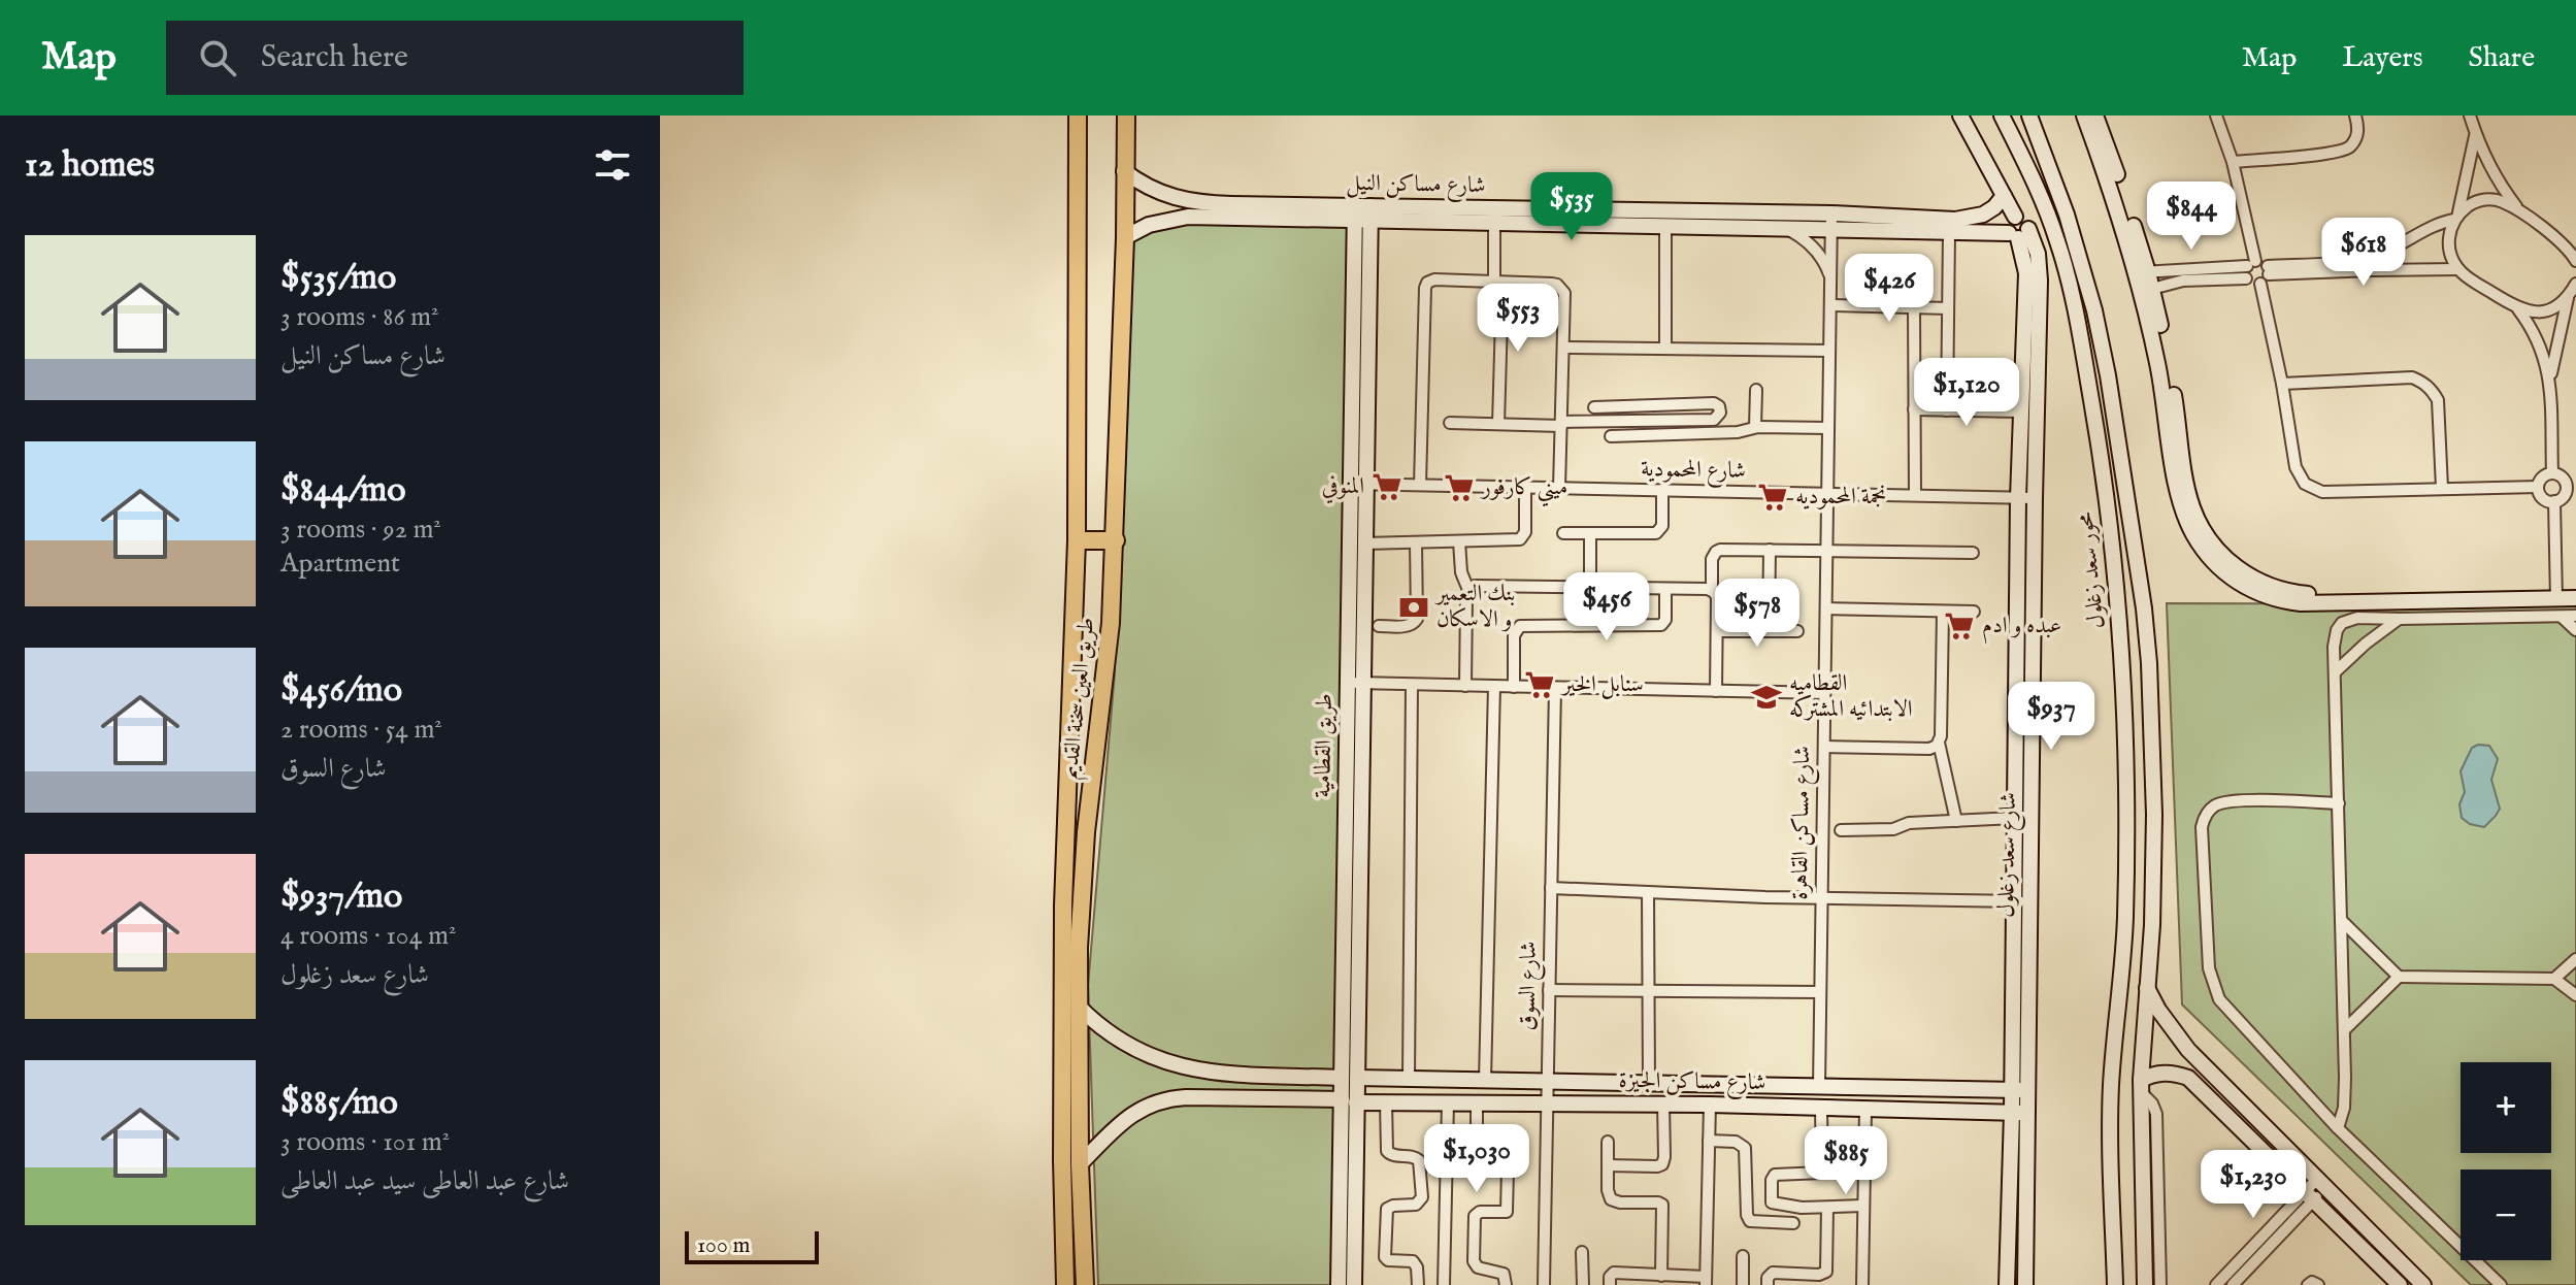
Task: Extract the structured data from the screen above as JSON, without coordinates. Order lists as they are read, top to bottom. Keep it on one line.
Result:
{"streets":{"main road":["طريق العين سخنة القديم"],"street":["شارع مساكن النيل","شارع المحمودية","محور سعد زغلول","طريق القطامية","شارع مساكن القاهرة","شارع سعد زغلول","شارع السوق","شارع مساكن الجيزة"]},"crossings":[["شارع مساكن النيل","طريق العين سخنة القديم"],["شارع مساكن النيل","طريق القطامية"],["شارع مساكن النيل","شارع مساكن القاهرة"],["شارع مساكن النيل","شارع سعد زغلول"],["شارع المحمودية","طريق القطامية"],["شارع المحمودية","شارع مساكن القاهرة"],["شارع المحمودية","شارع سعد زغلول"],["طريق العين سخنة القديم","شارع مساكن الجيزة"],["طريق القطامية","شارع مساكن الجيزة"],["شارع مساكن القاهرة","شارع مساكن الجيزة"],["شارع سعد زغلول","شارع مساكن الجيزة"],["شارع السوق","شارع مساكن الجيزة"]],"places":{"supermarket":["المنوفي","ميني كارفور","نجمة المحموديه","عبده و ادم","سنابل الخير"],"bank":["بنك التعمير و الاسكان"],"school or university":["القطاميه الابتدائيه المشتركه"]},"scale_bar":"100 m","page":{"header":"Map","search":"Search here","nav":["Map","Layers","Share"],"heading":"12 homes","price":["$535","$844","$618","$426","$553","$1,120","$456","$578","$937","$1,030","$885","$1,230"],"list":[{"name":"$535/mo","note":"3 rooms · 86 m² · شارع مساكن النيل"},{"name":"$844/mo","note":"3 rooms · 92 m² · Apartment"},{"name":"$456/mo","note":"2 rooms · 54 m² · شارع السوق"},{"name":"$937/mo","note":"4 rooms · 104 m² · شارع سعد زغلول"},{"name":"$885/mo","note":"3 rooms · 101 m² · شارع عبد العاطى سيد عبد العاطى"}],"map_buttons":["+","−"],"scale":"100 m"}}
